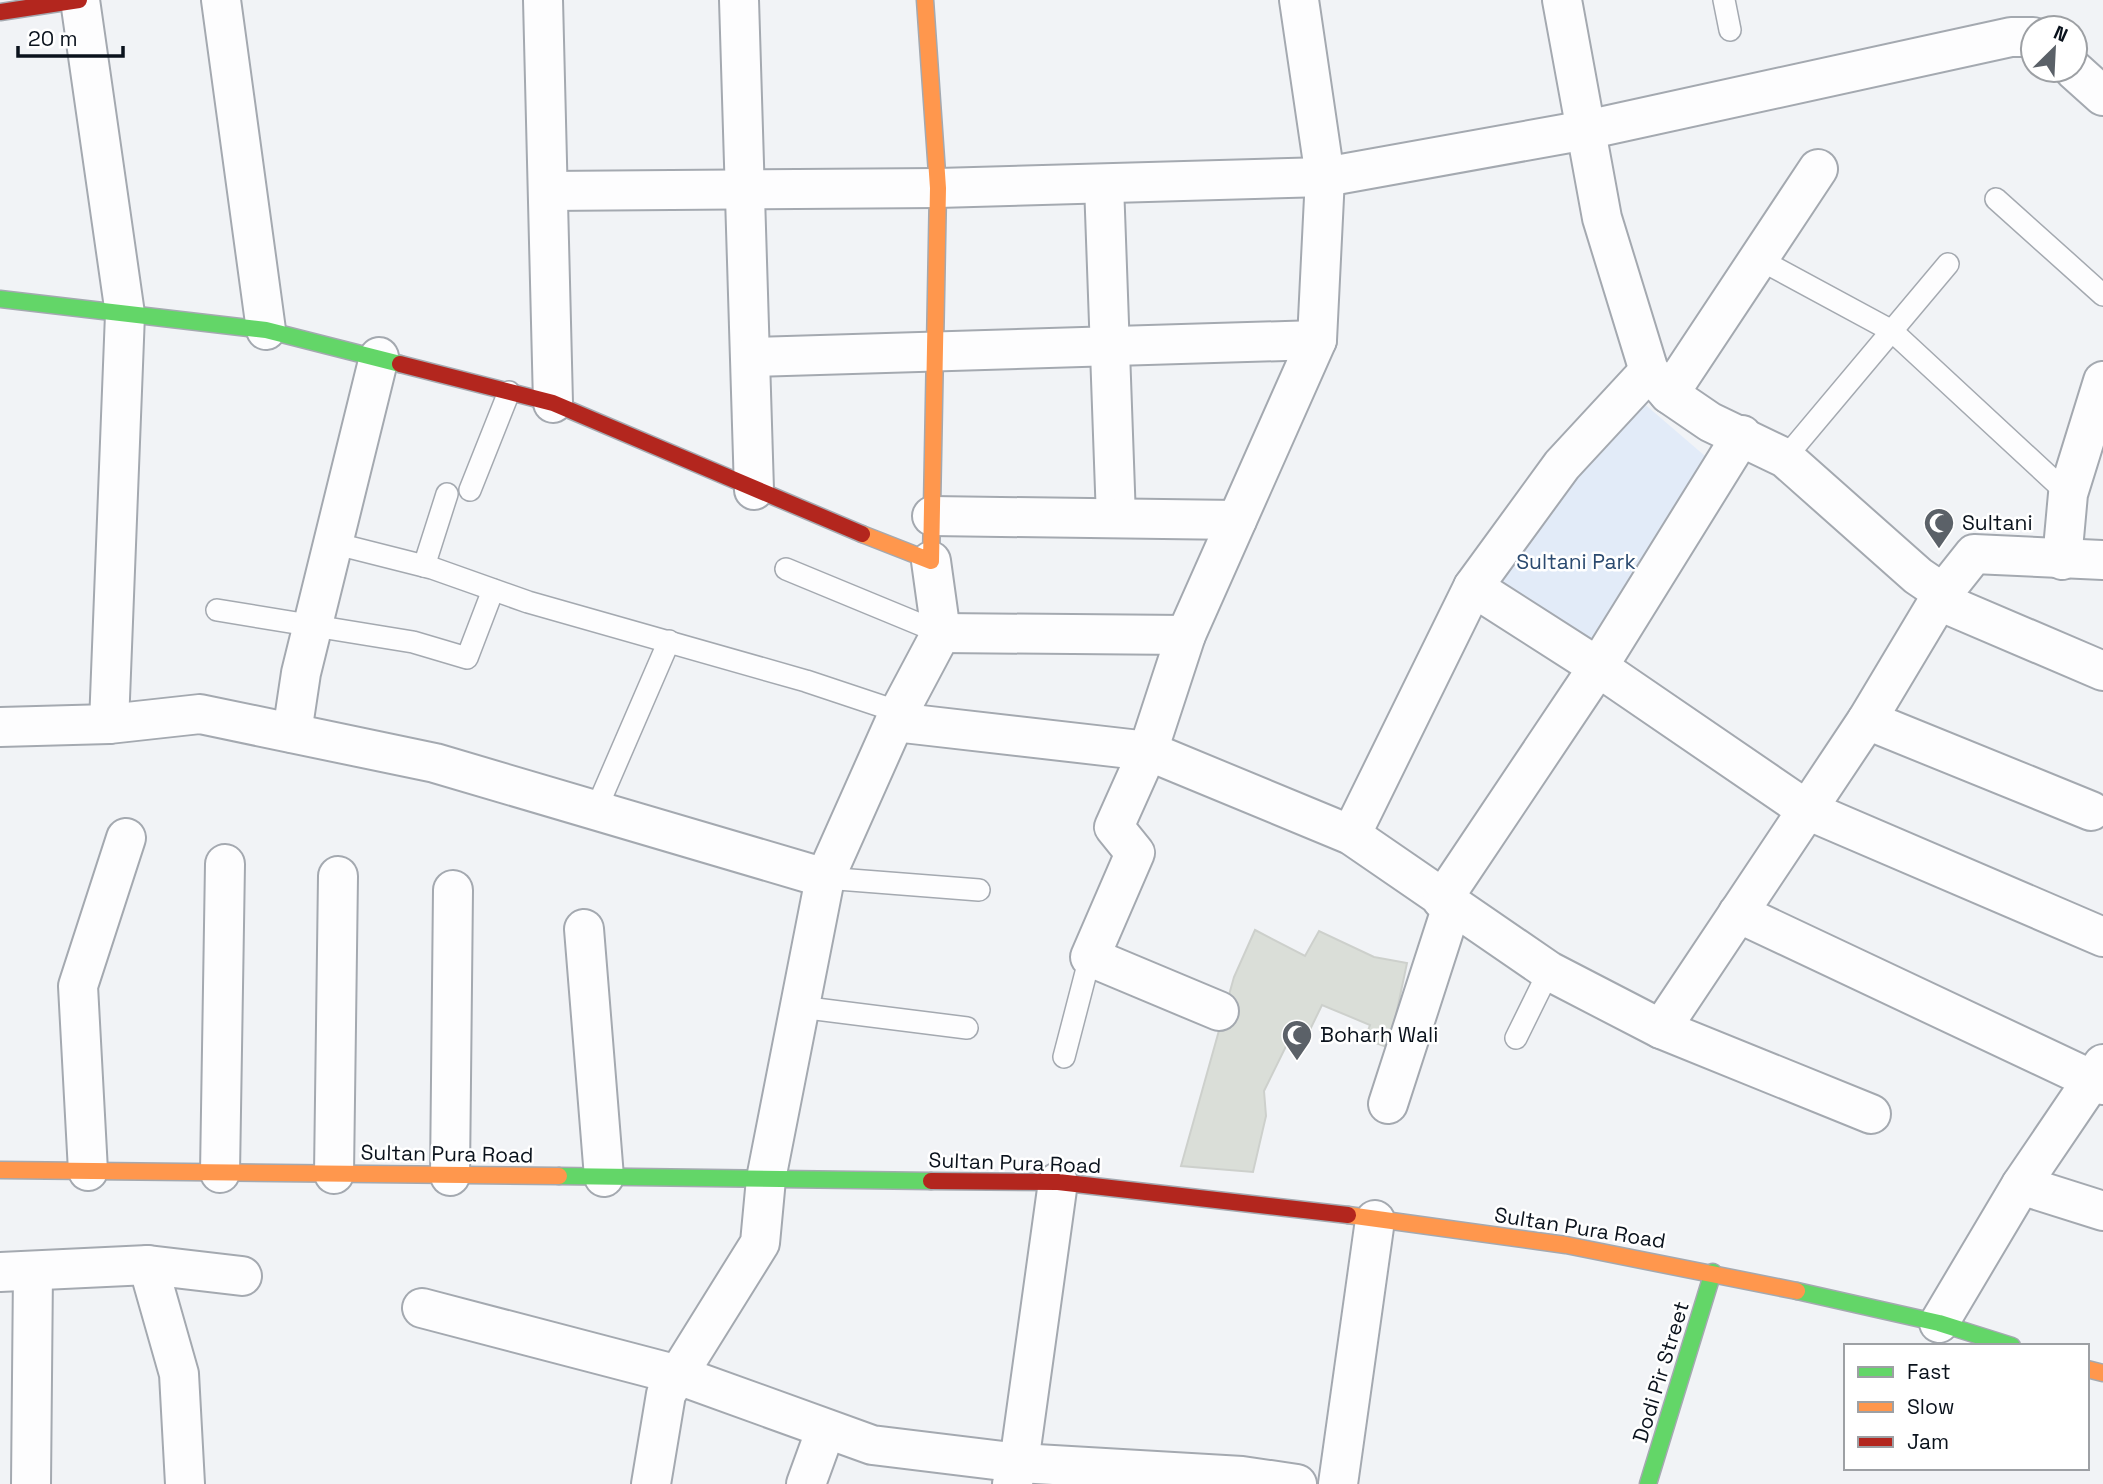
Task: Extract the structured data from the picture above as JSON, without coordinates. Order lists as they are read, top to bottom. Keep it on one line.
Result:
{"streets":{"main road":["Sultan Pura Road","Dodi Pir Street"]},"crossings":[["Sultan Pura Road","Dodi Pir Street"]],"parks":["Sultani Park"],"places":{"mosque":["Sultani","Boharh Wali"]},"legend":["Fast","Slow","Jam"],"scale_bar":"20 m","north":"top right"}
